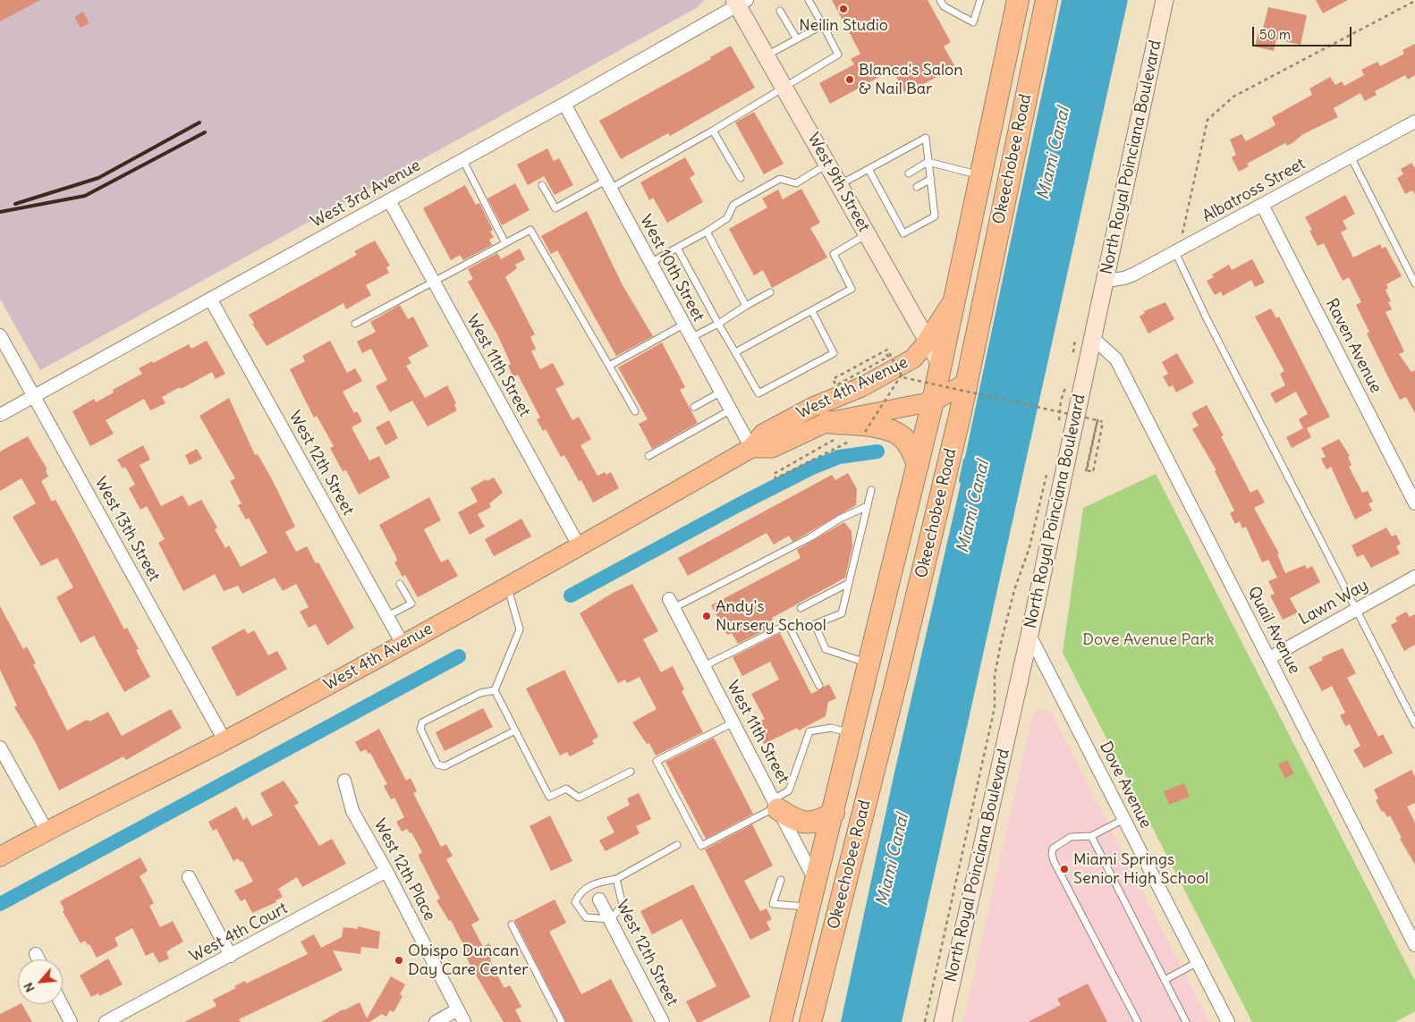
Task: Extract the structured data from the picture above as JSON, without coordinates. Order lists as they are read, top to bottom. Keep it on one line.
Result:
{"streets":{"highway":["Okeechobee Road"],"main road":["West 4th Avenue"],"street":["North Royal Poinciana Boulevard","West 9th Street","Albatross Street","West 3rd Avenue","West 10th Street","Raven Avenue","West 11th Street","West 12th Street","West 13th Street","Lawn Way","Quail Avenue","Dove Avenue","West 12th Place","West 4th Court"]},"crossings":[["North Royal Poinciana Boulevard","Albatross Street"],["North Royal Poinciana Boulevard","Quail Avenue"],["North Royal Poinciana Boulevard","Dove Avenue"],["Okeechobee Road","West 9th Street"],["Okeechobee Road","West 11th Street"],["Okeechobee Road","West 4th Avenue"],["West 9th Street","West 3rd Avenue"],["West 9th Street","West 4th Avenue"],["Albatross Street","Raven Avenue"],["West 3rd Avenue","West 10th Street"],["West 3rd Avenue","West 11th Street"],["West 3rd Avenue","West 12th Street"],["West 3rd Avenue","West 13th Street"],["West 10th Street","West 4th Avenue"],["West 11th Street","West 4th Avenue"],["West 4th Avenue","West 12th Street"],["West 4th Avenue","West 13th Street"],["Lawn Way","Quail Avenue"],["West 12th Place","West 4th Court"]],"water":["Miami Canal"],"parks":["Dove Avenue Park"],"places":["Neilin Studio","Blanca's Salon & Nail Bar","Andy's Nursery School","Miami Springs Senior High School","Obispo Duncan Day Care Center"],"scale_bar":"50 m","north":"bottom left"}
